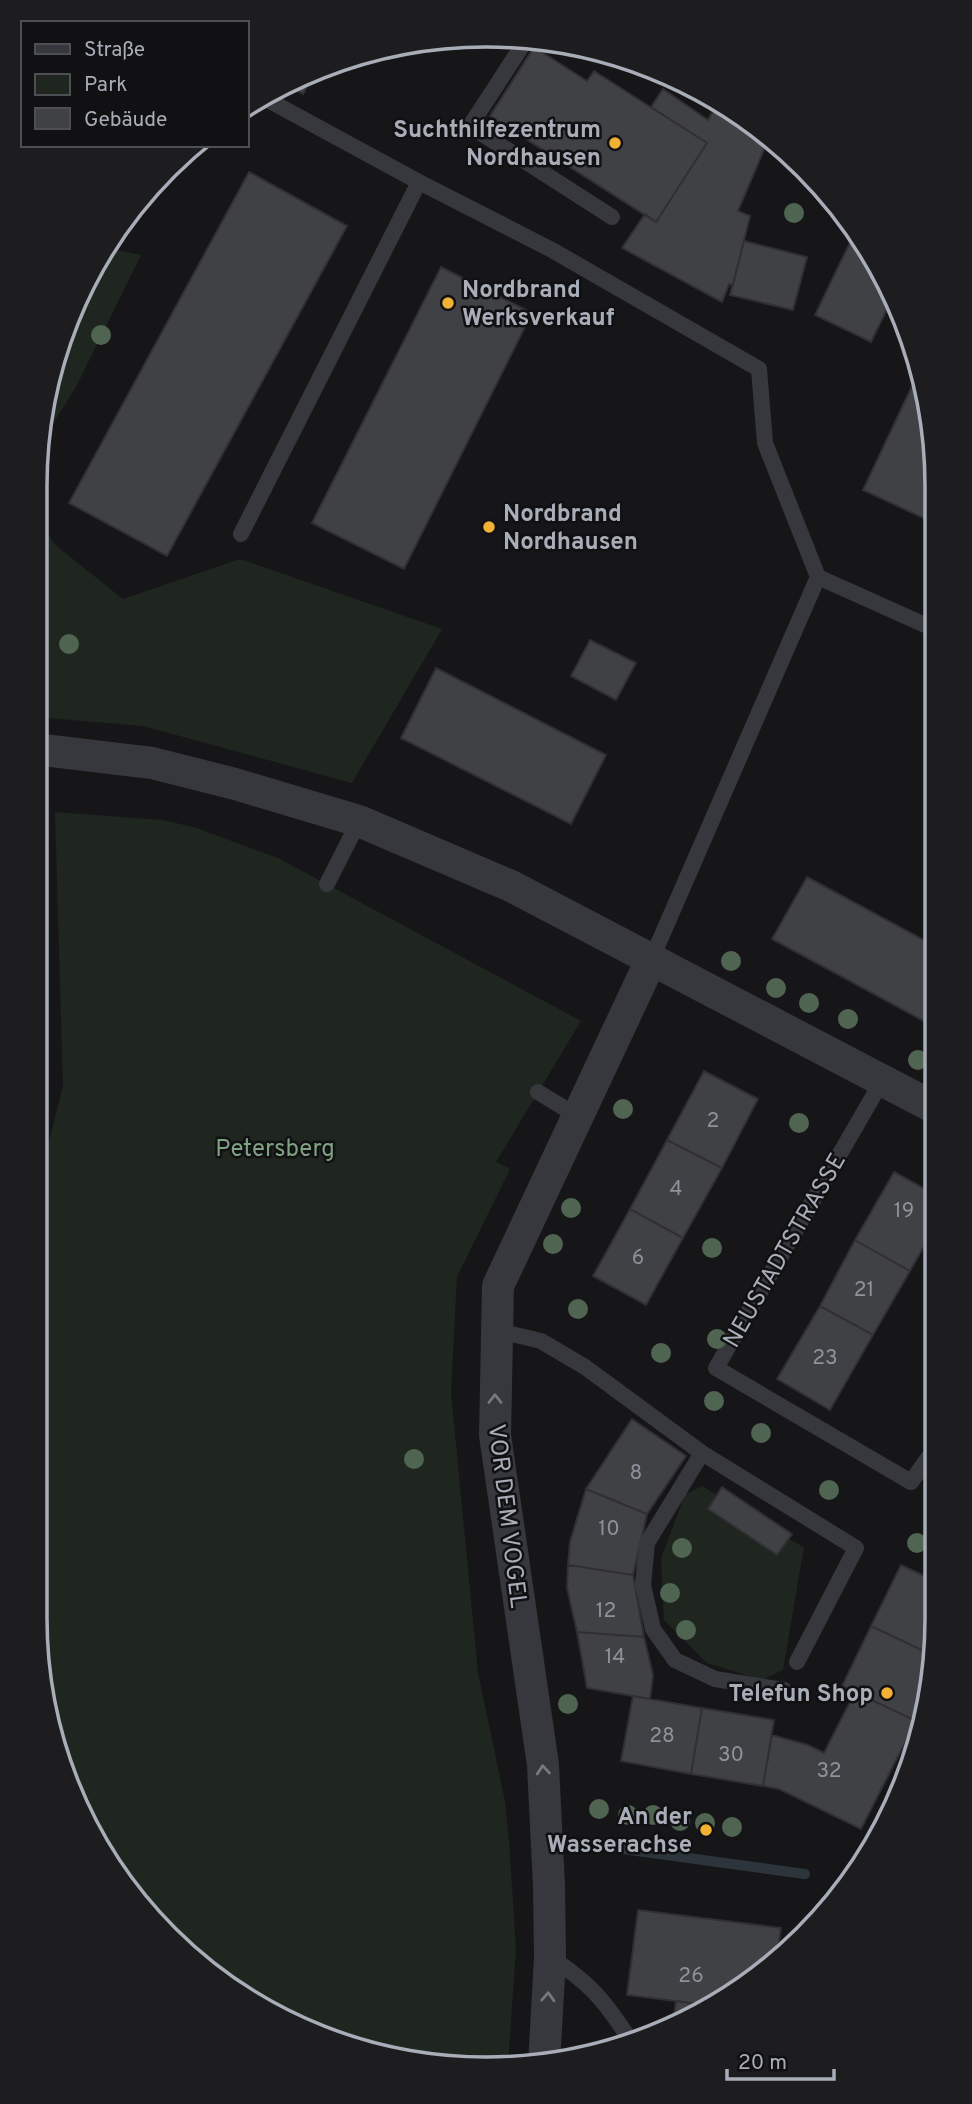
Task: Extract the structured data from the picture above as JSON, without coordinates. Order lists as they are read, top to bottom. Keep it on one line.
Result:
{"streets":{"street":["VOR DEM VOGEL"],"lane":["NEUSTADTSTRASSE"]},"one_way":["VOR DEM VOGEL"],"parks":["Petersberg"],"places":["Suchthilfezentrum Nordhausen","Nordbrand Werksverkauf","Nordbrand Nordhausen","Telefun Shop","An der Wasserachse"],"house_numbers":["2","4","19","6","21","23","8","10","12","14","28","30","32","26"],"legend":["Straße","Park","Gebäude"],"scale_bar":"20 m"}
